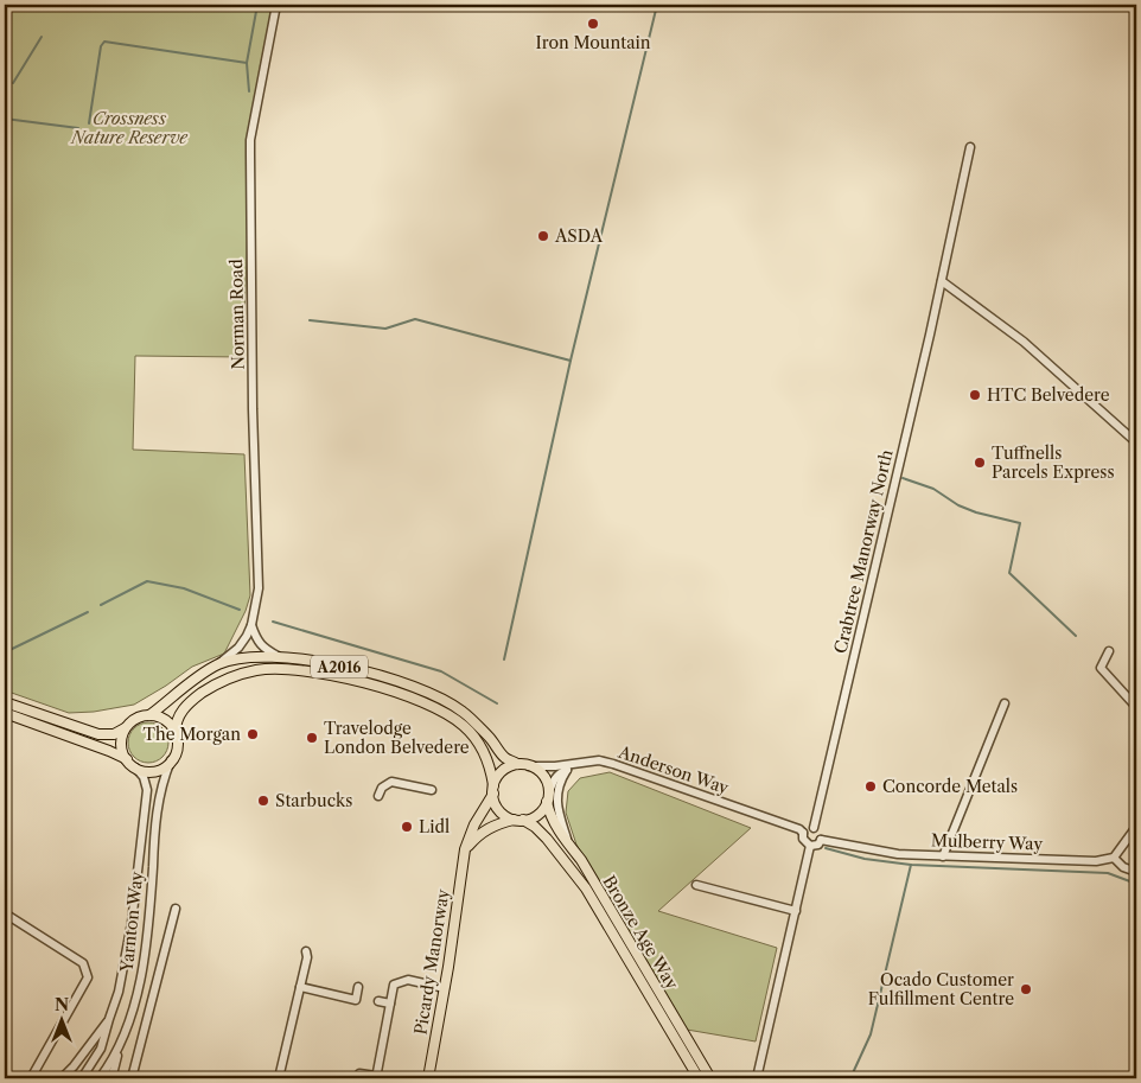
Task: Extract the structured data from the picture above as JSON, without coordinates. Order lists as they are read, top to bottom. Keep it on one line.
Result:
{"streets":{"main road":["A2016","Bronze Age Way","Picardy Manorway"],"street":["Norman Road","Crabtree Manorway North","Anderson Way","Mulberry Way","Yarnton Way"]},"crossings":[["Norman Road","A2016"],["Crabtree Manorway North","Anderson Way"],["Crabtree Manorway North","Mulberry Way"],["A2016","Anderson Way"],["A2016","Yarnton Way"],["A2016","Bronze Age Way"],["A2016","Picardy Manorway"],["Anderson Way","Mulberry Way"],["Anderson Way","Bronze Age Way"],["Anderson Way","Picardy Manorway"],["Bronze Age Way","Picardy Manorway"]],"parks":["Crossness Nature Reserve"],"places":["Iron Mountain","ASDA","HTC Belvedere","Tuffnells Parcels Express","The Morgan","Travelodge London Belvedere","Concorde Metals","Starbucks","Lidl","Ocado Customer Fulfillment Centre"],"north":"top"}
